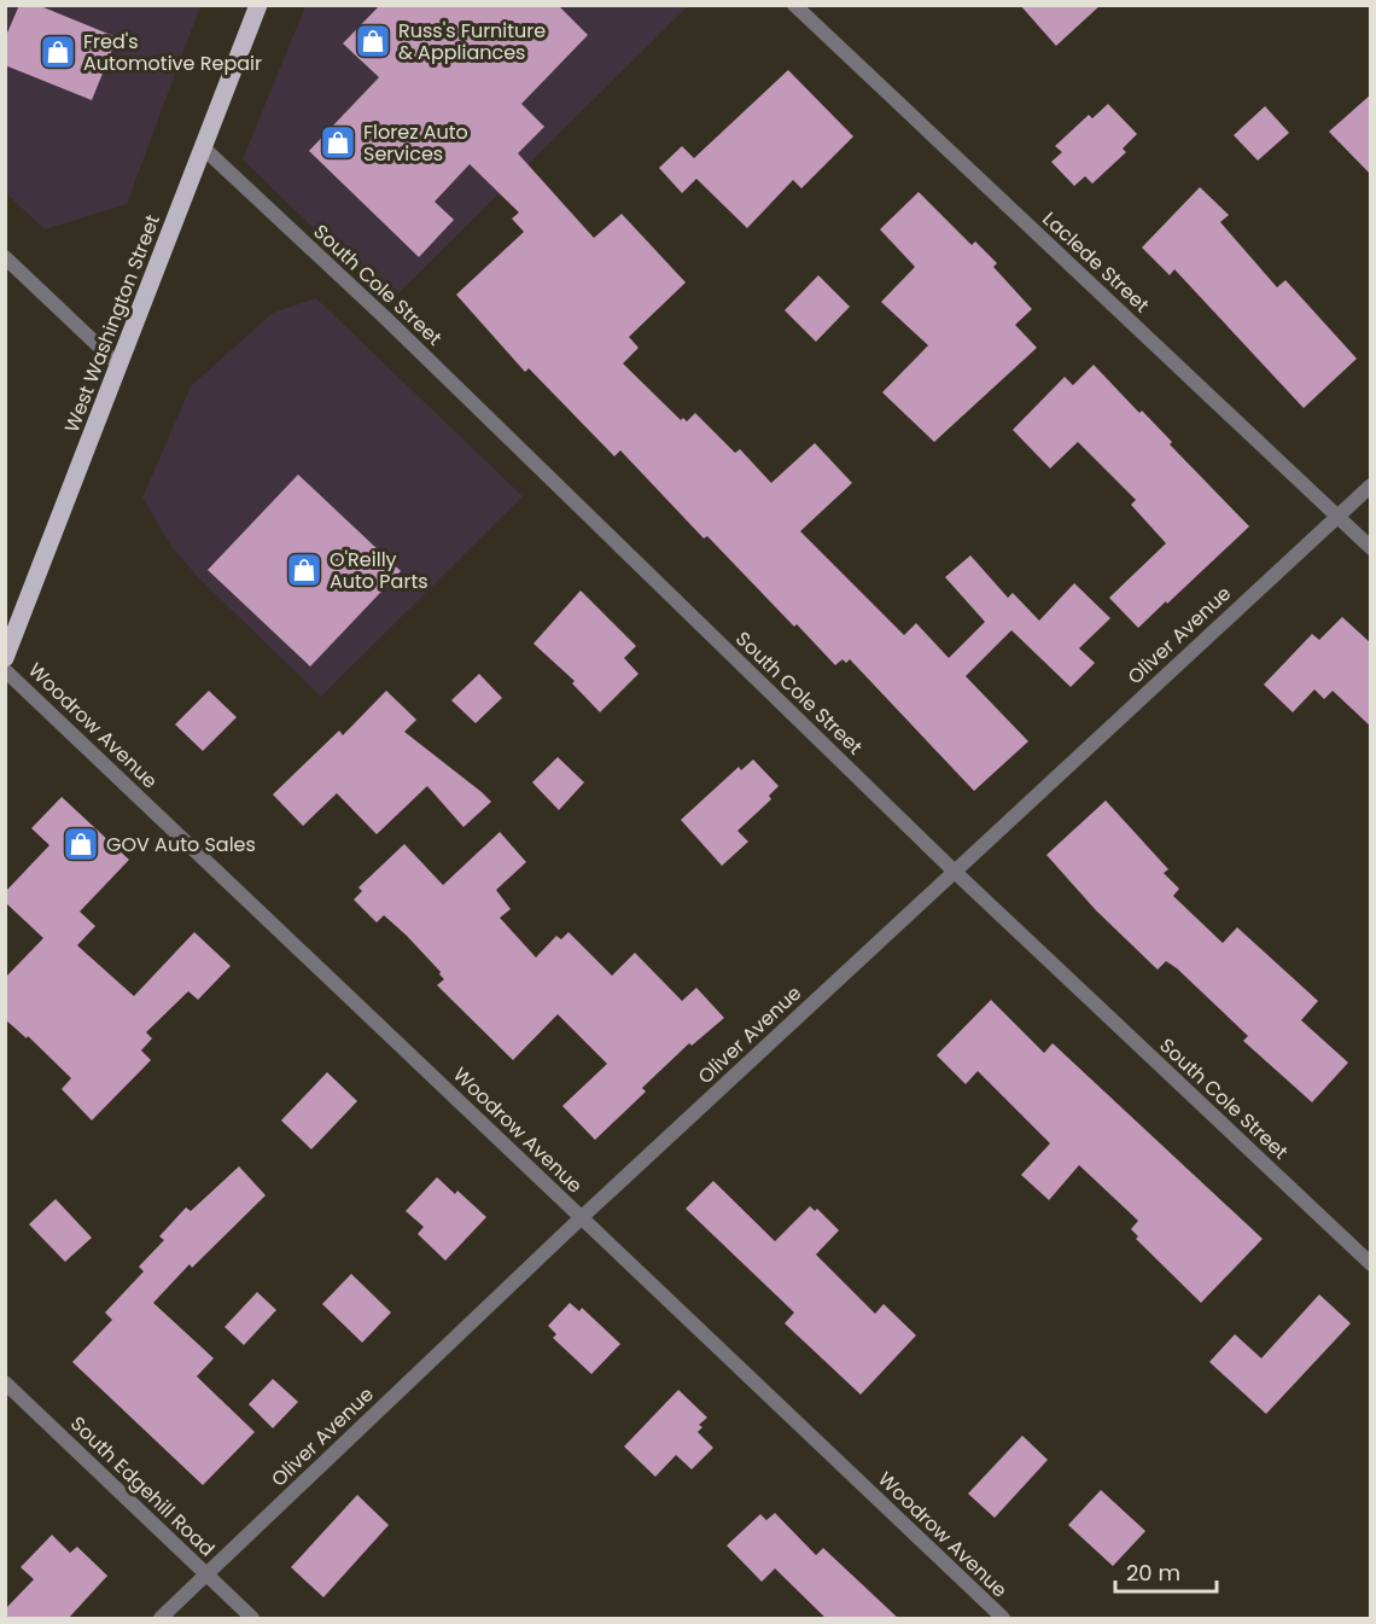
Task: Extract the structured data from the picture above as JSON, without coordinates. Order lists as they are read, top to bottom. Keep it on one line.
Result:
{"streets":{"main road":["West Washington Street"],"street":["Laclede Street","South Cole Street","Oliver Avenue","Woodrow Avenue","South Edgehill Road"]},"crossings":[["Laclede Street","Oliver Avenue"],["South Cole Street","West Washington Street"],["South Cole Street","Oliver Avenue"],["Oliver Avenue","Woodrow Avenue"],["Oliver Avenue","South Edgehill Road"]],"places":{"shop":["Russ's Furniture & Appliances","Fred's Automotive Repair","Florez Auto Services","O'Reilly Auto Parts","GOV Auto Sales"]},"scale_bar":"20 m"}
